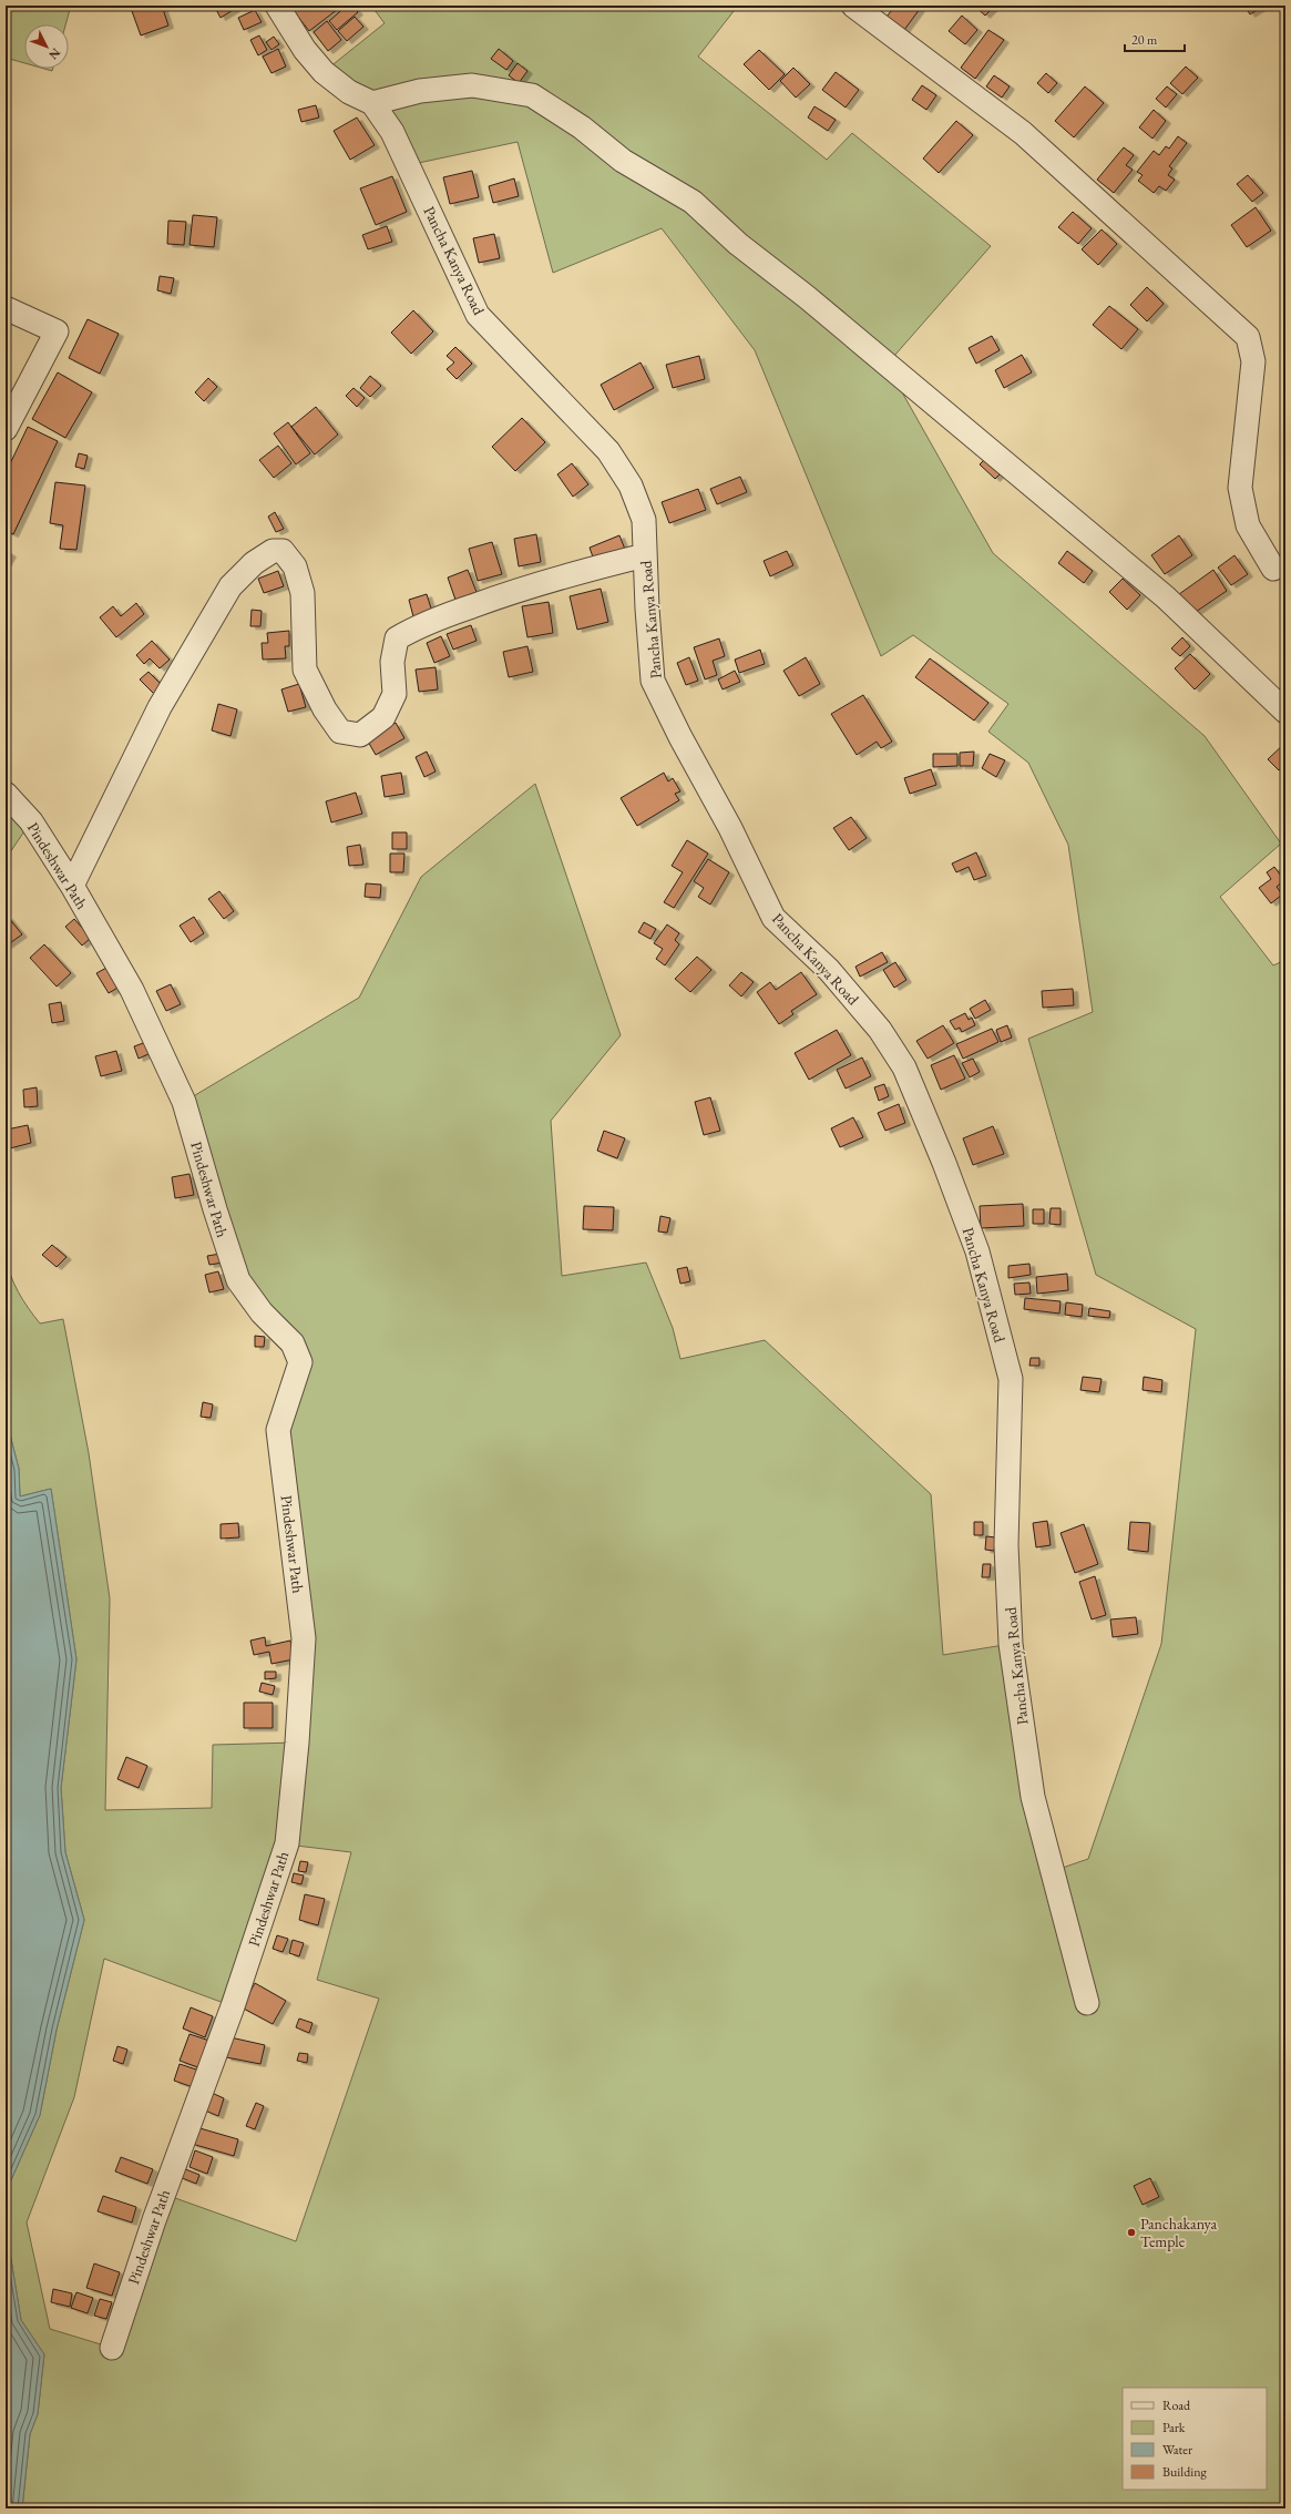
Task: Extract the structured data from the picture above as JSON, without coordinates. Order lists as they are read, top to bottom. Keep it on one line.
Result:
{"streets":{"street":["Pancha Kanya Road","Pindeshwar Path"]},"places":["Panchakanya Temple"],"legend":["Road","Park","Water","Building"],"scale_bar":"20 m","north":"bottom right"}
